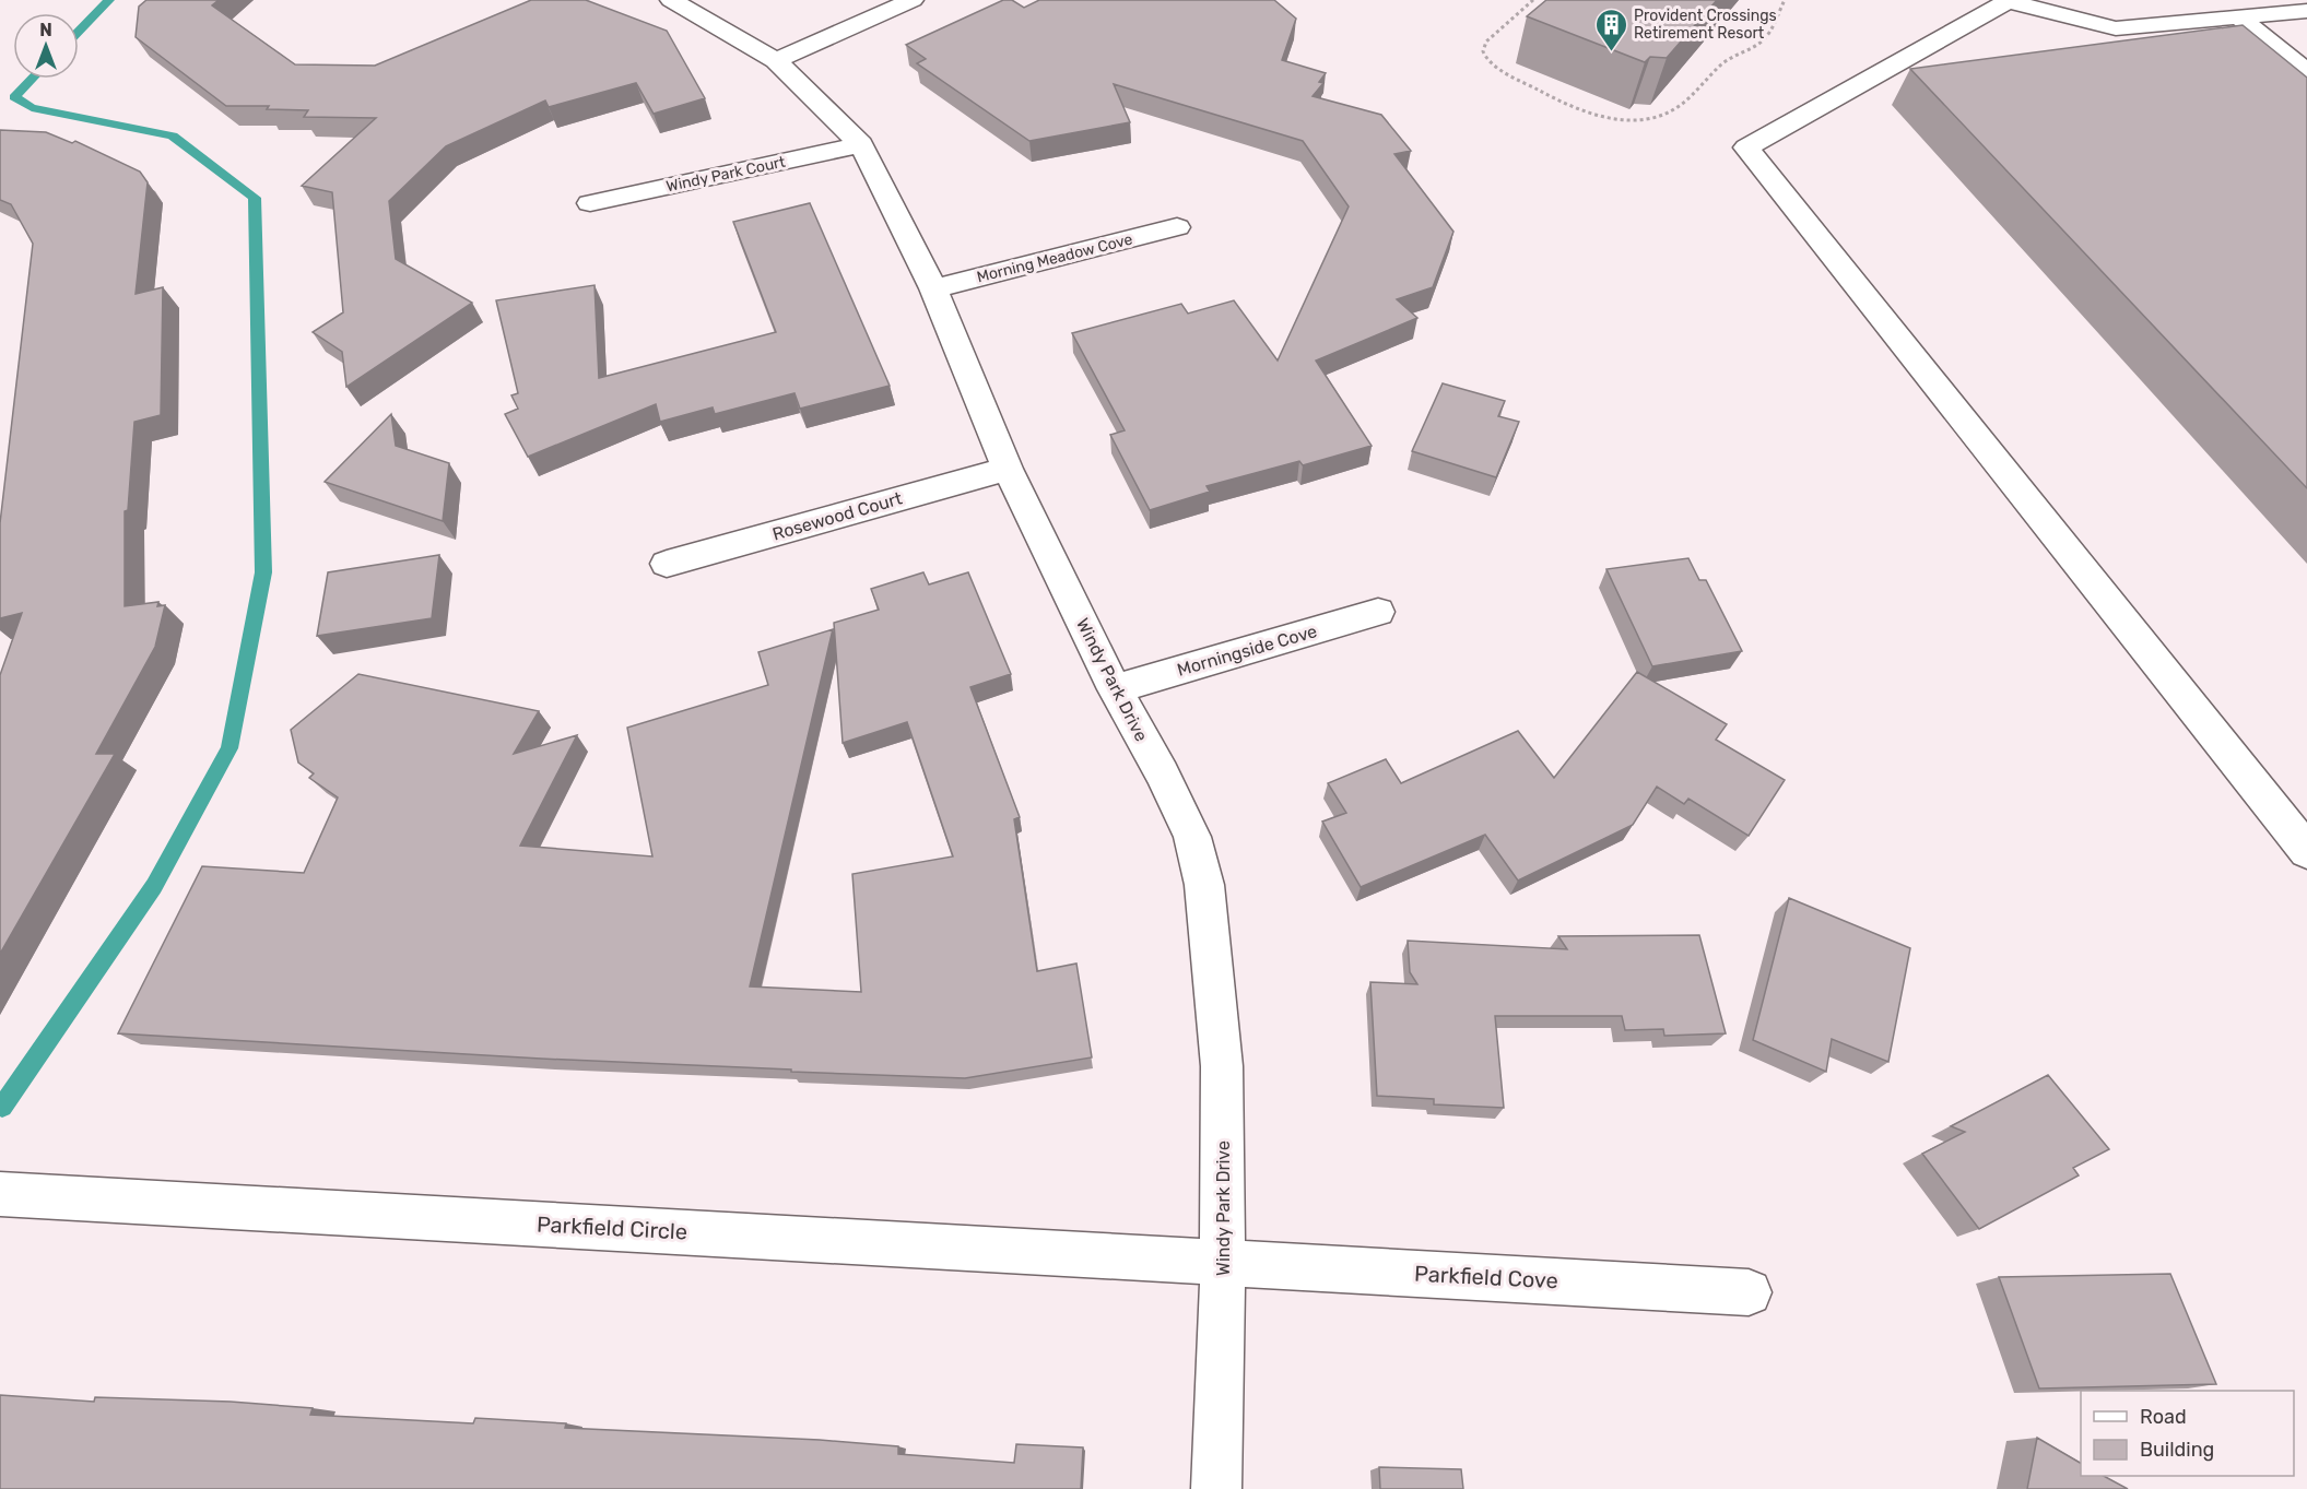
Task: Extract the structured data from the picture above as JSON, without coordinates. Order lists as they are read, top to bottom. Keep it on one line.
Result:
{"streets":{"street":["Windy Park Court","Morning Meadow Cove","Rosewood Court","Morningside Cove","Windy Park Drive","Parkfield Circle","Parkfield Cove"]},"crossings":[["Windy Park Court","Windy Park Drive"],["Morning Meadow Cove","Windy Park Drive"],["Rosewood Court","Windy Park Drive"],["Morningside Cove","Windy Park Drive"],["Windy Park Drive","Parkfield Circle"],["Windy Park Drive","Parkfield Cove"],["Parkfield Circle","Parkfield Cove"]],"places":{"building":["Provident Crossings Retirement Resort"]},"legend":["Road","Building"],"north":"top"}
